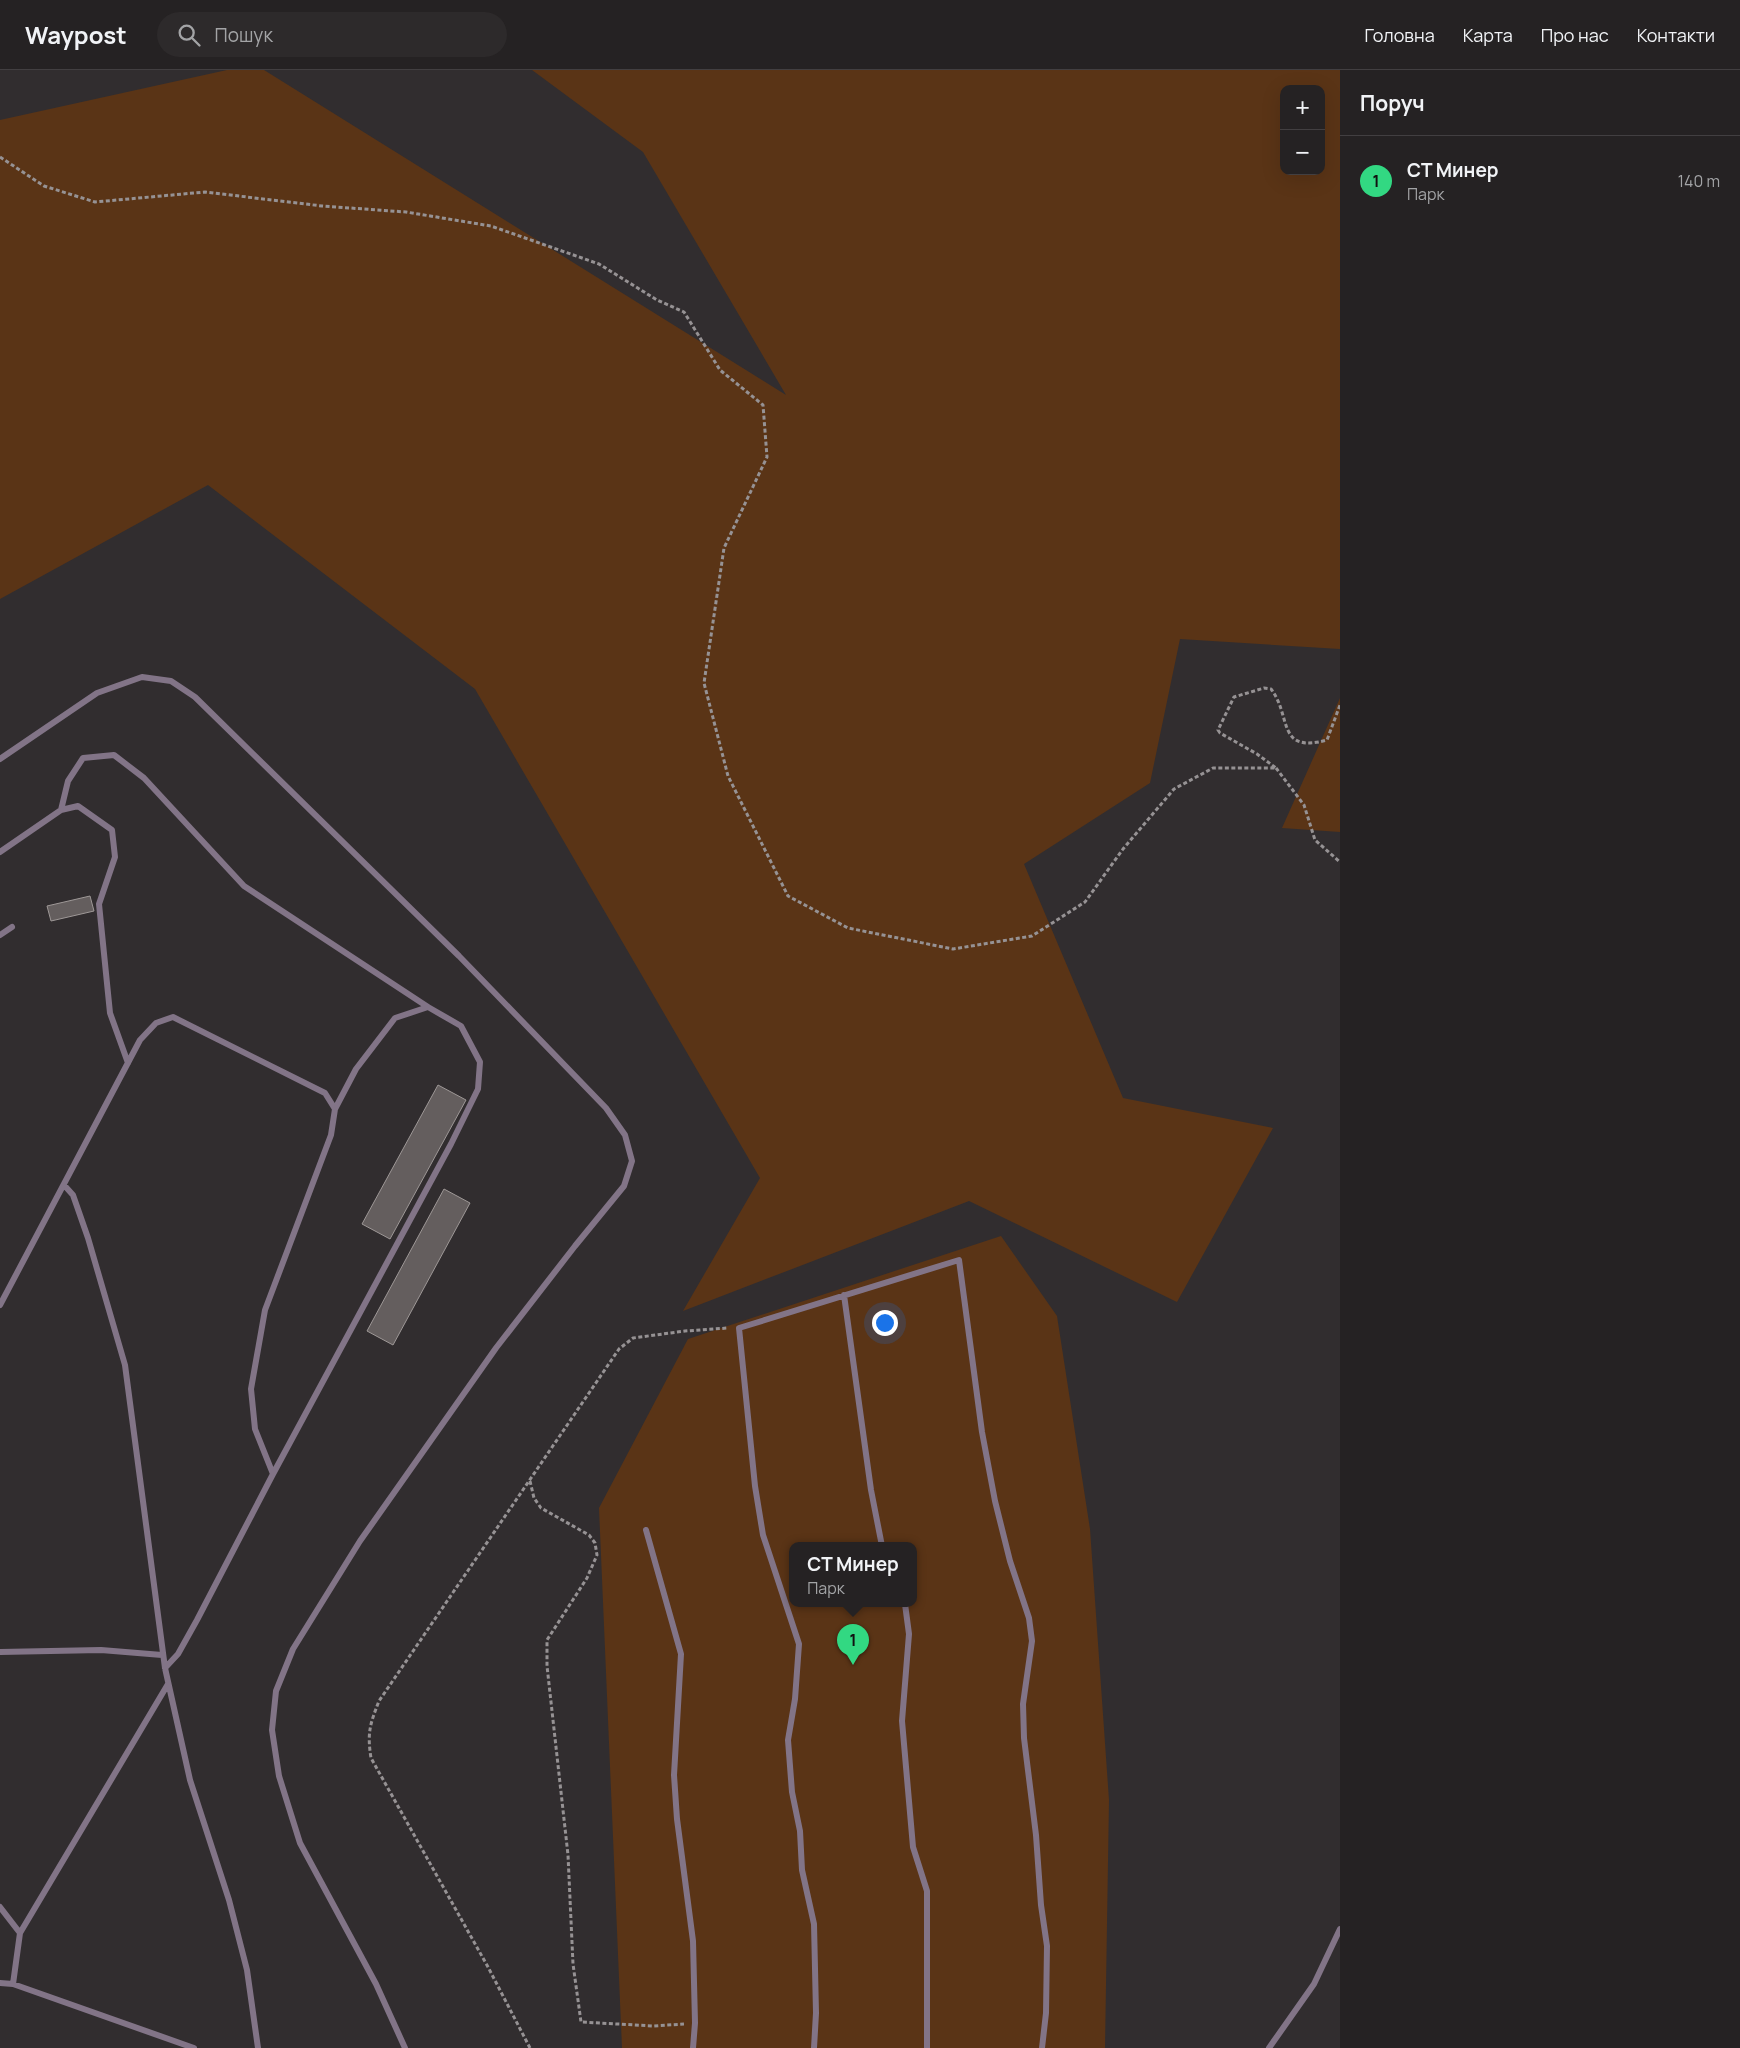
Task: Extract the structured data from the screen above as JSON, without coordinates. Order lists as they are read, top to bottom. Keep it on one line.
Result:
{"page":{"header":"Waypost","search":"Пошук","nav":["Головна","Карта","Про нас","Контакти"],"heading":"Поруч","map_buttons":["+","−"],"list":[{"mark":"1","name":"СТ Минер","note":"Парк","value":"140 m"}],"popup":["СТ Минер","Парк"],"pins":"1"}}
